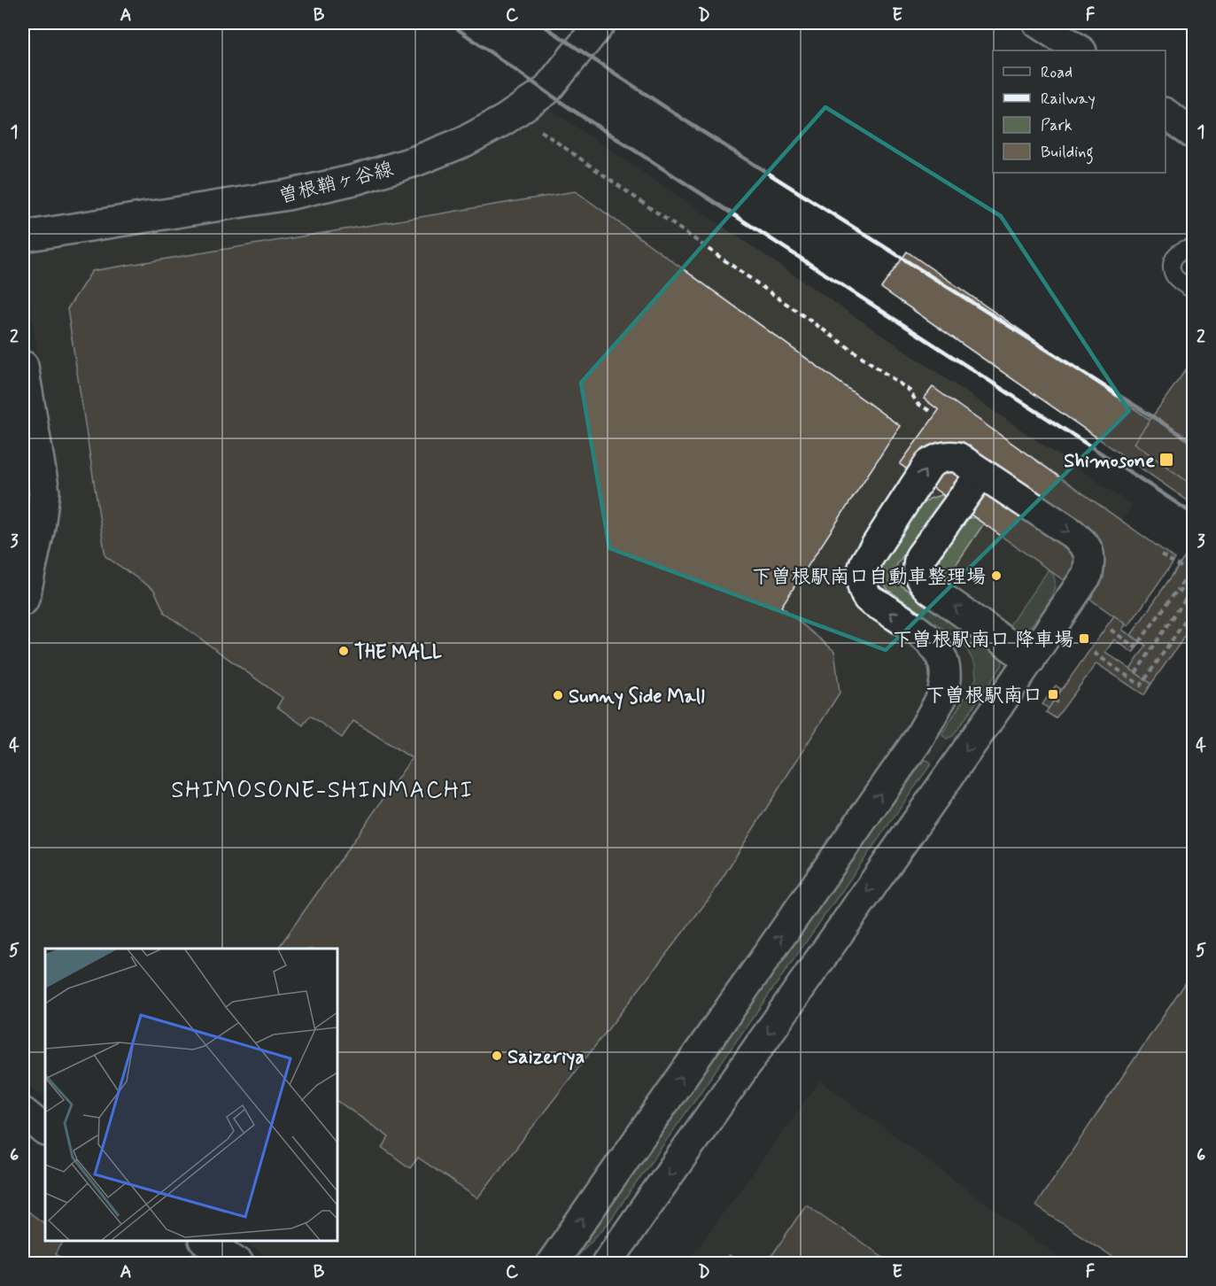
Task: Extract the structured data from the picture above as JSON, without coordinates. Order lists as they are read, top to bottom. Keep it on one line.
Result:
{"streets":{"street":["曽根鞘ヶ谷線"]},"districts":["SHIMOSONE-SHINMACHI"],"places":{"transit":["Shimosone","下曽根駅南口 降車場","下曽根駅南口"],"other":["下曽根駅南口自動車整理場","THE MALL","Sunny Side Mall","Saizeriya"]},"legend":["Road","Railway","Park","Building"],"grid":{"columns":["A","B","C","D","E","F"],"rows":["1","2","3","4","5","6"]}}
